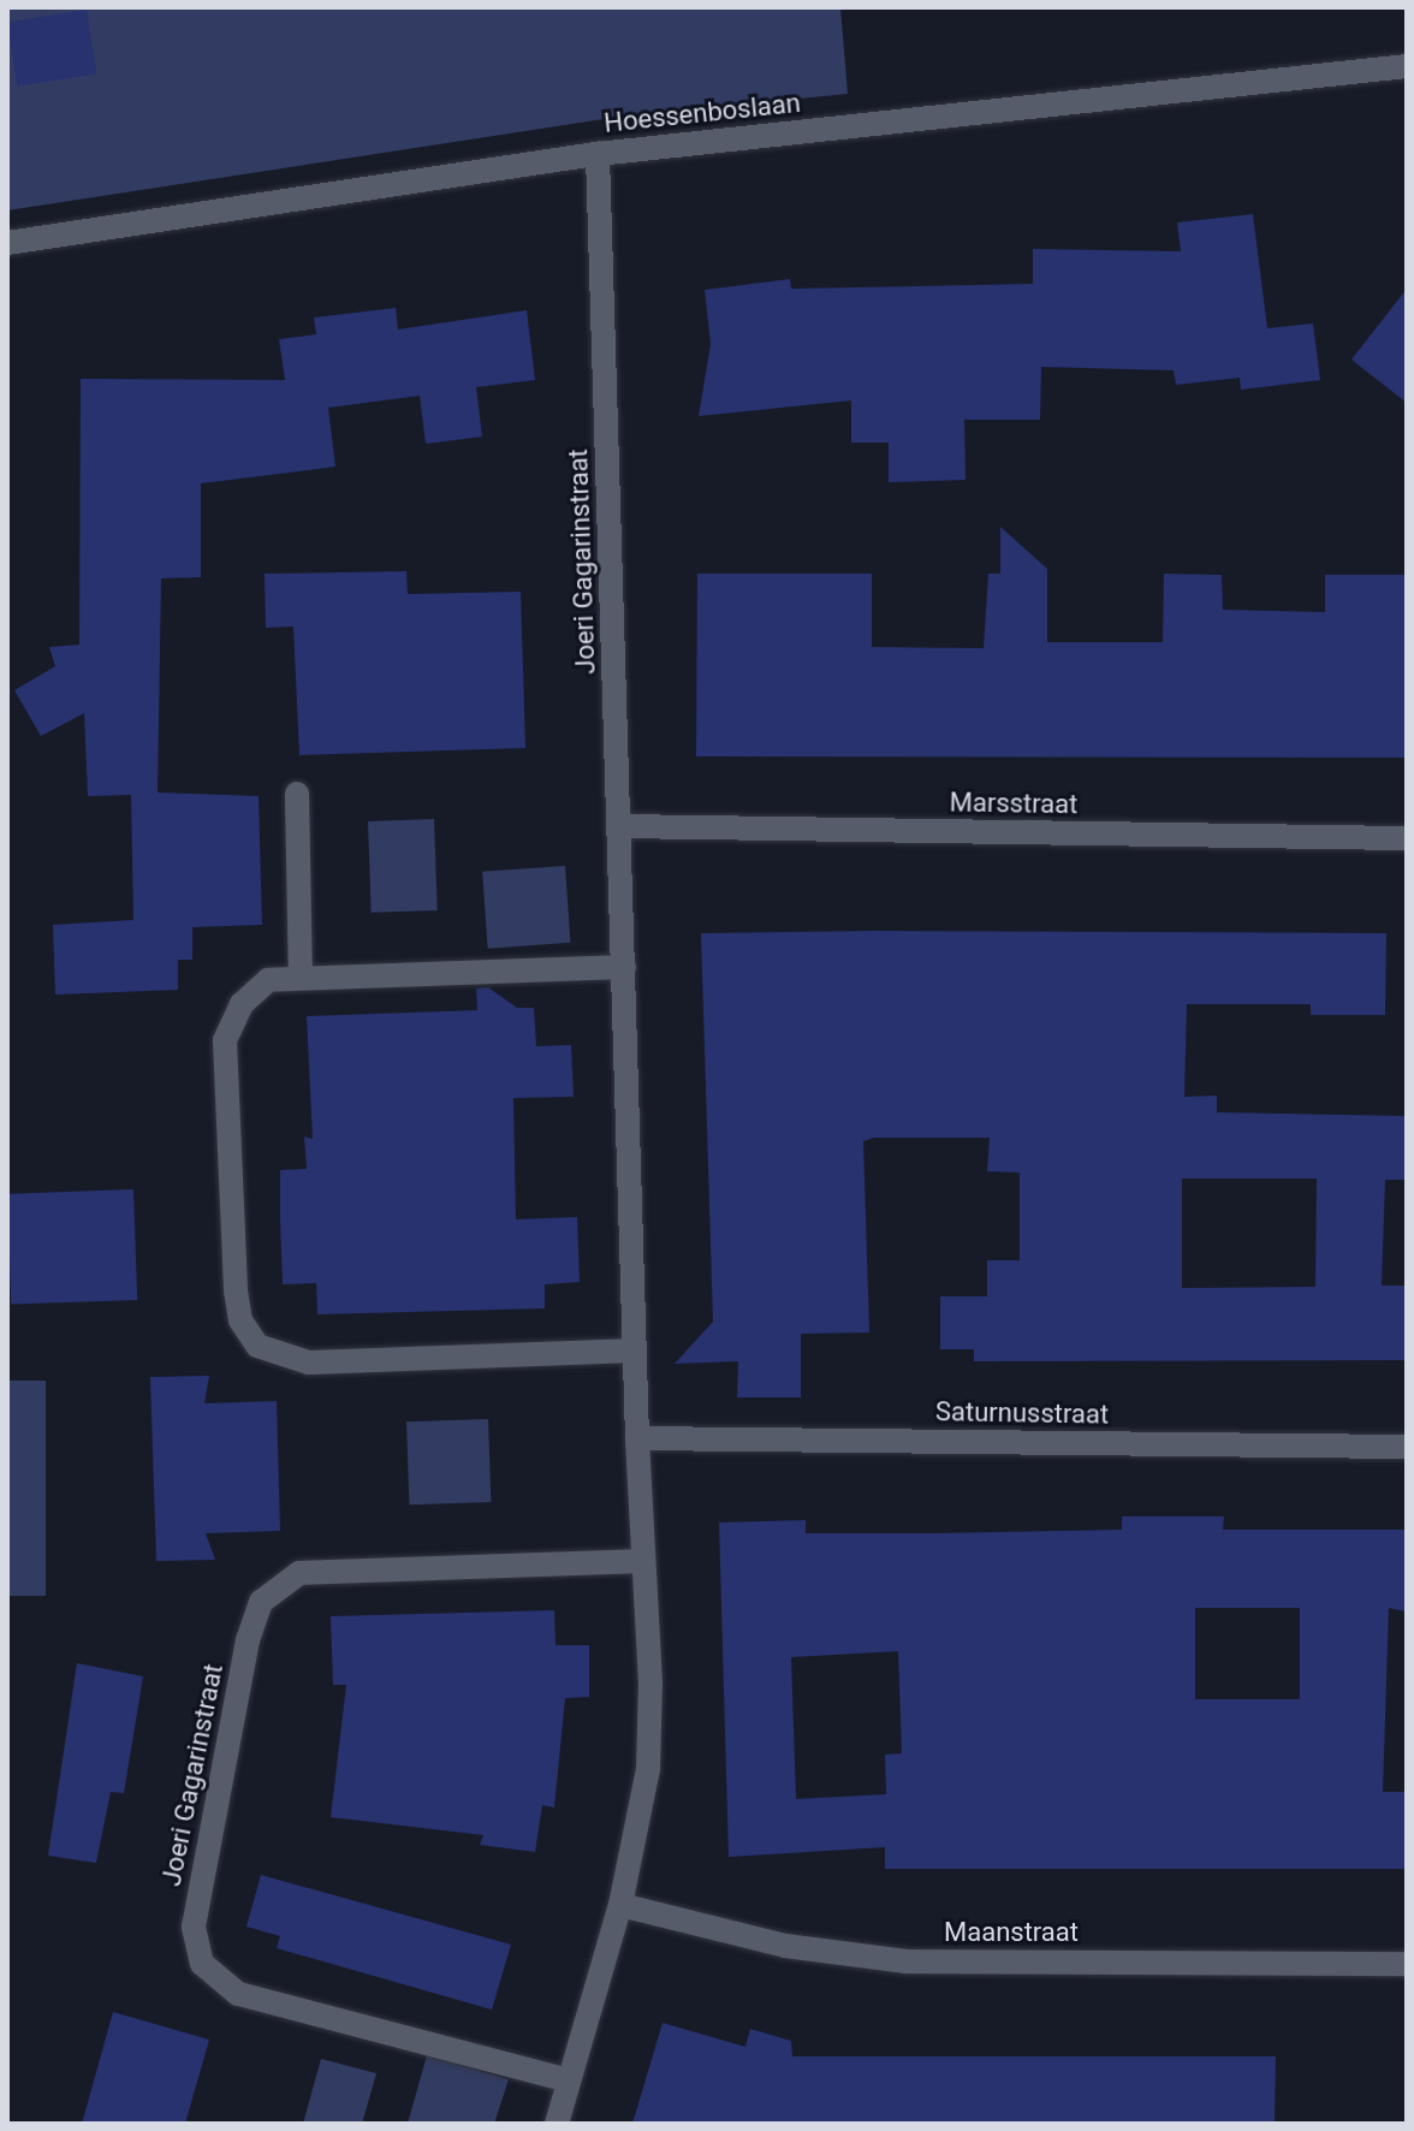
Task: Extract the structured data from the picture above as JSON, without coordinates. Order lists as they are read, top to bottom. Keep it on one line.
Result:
{"streets":{"street":["Hoessenboslaan","Joeri Gagarinstraat","Marsstraat","Saturnusstraat","Maanstraat"]},"crossings":[["Hoessenboslaan","Joeri Gagarinstraat"],["Joeri Gagarinstraat","Marsstraat"],["Joeri Gagarinstraat","Saturnusstraat"],["Joeri Gagarinstraat","Maanstraat"]]}
